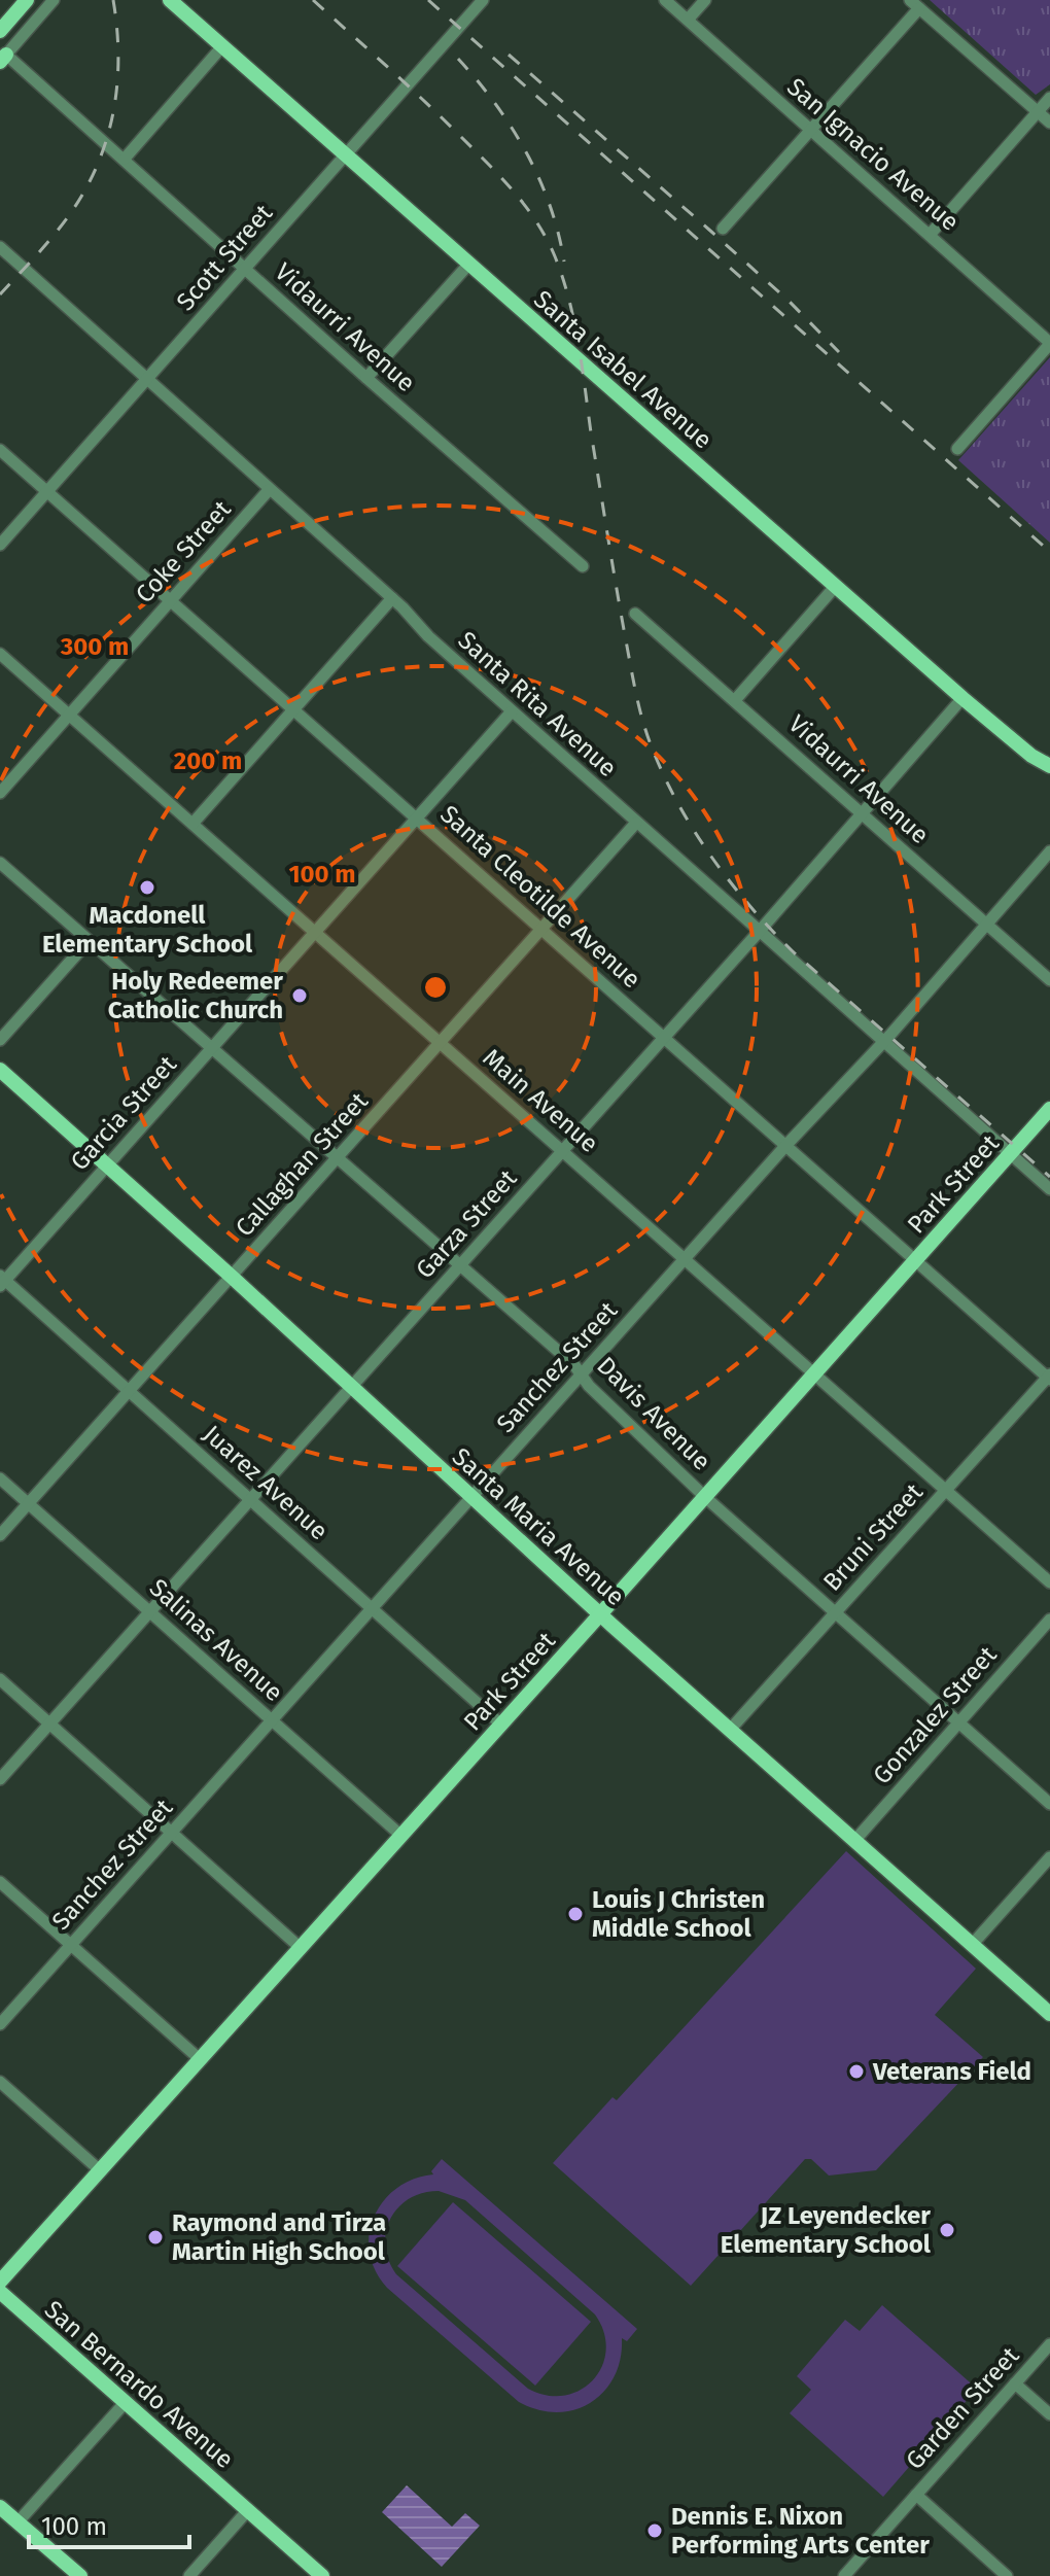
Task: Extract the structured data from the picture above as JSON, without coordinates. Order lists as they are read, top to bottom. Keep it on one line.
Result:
{"streets":{"main road":["Santa Isabel Avenue","Park Street","Santa Maria Avenue","San Bernardo Avenue"],"street":["San Ignacio Avenue","Scott Street","Vidaurri Avenue","Coke Street","Santa Rita Avenue","Santa Cleotilde Avenue","Main Avenue","Garcia Street","Callaghan Street","Garza Street","Sanchez Street","Davis Avenue","Juarez Avenue","Bruni Street","Salinas Avenue","Gonzalez Street","Garden Street"]},"crossings":[["Scott Street","Vidaurri Avenue"],["Scott Street","Santa Isabel Avenue"],["Scott Street","Santa Rita Avenue"],["Scott Street","Santa Cleotilde Avenue"],["Vidaurri Avenue","Garza Street"],["Vidaurri Avenue","Sanchez Street"],["Santa Isabel Avenue","Garza Street"],["Coke Street","Santa Rita Avenue"],["Coke Street","Santa Cleotilde Avenue"],["Coke Street","Main Avenue"],["Santa Rita Avenue","Garcia Street"],["Santa Rita Avenue","Callaghan Street"],["Santa Rita Avenue","Park Street"],["Santa Rita Avenue","Garza Street"],["Santa Rita Avenue","Sanchez Street"],["Santa Cleotilde Avenue","Garcia Street"],["Santa Cleotilde Avenue","Callaghan Street"],["Santa Cleotilde Avenue","Park Street"],["Santa Cleotilde Avenue","Garza Street"],["Santa Cleotilde Avenue","Sanchez Street"],["Santa Cleotilde Avenue","Bruni Street"],["Main Avenue","Garcia Street"],["Main Avenue","Callaghan Street"],["Main Avenue","Park Street"],["Main Avenue","Garza Street"],["Main Avenue","Sanchez Street"],["Main Avenue","Bruni Street"],["Garcia Street","Davis Avenue"],["Garcia Street","Juarez Avenue"],["Garcia Street","Santa Maria Avenue"],["Callaghan Street","Davis Avenue"],["Callaghan Street","Juarez Avenue"],["Callaghan Street","Santa Maria Avenue"],["Callaghan Street","Salinas Avenue"],["Park Street","Davis Avenue"],["Park Street","Juarez Avenue"],["Park Street","Santa Maria Avenue"],["Park Street","Salinas Avenue"],["Garza Street","Davis Avenue"],["Garza Street","Juarez Avenue"],["Garza Street","Santa Maria Avenue"],["Garza Street","Salinas Avenue"],["Sanchez Street","Davis Avenue"],["Sanchez Street","Juarez Avenue"],["Sanchez Street","Santa Maria Avenue"],["Sanchez Street","Salinas Avenue"],["Davis Avenue","Bruni Street"],["Davis Avenue","Gonzalez Street"],["Santa Maria Avenue","Bruni Street"],["Santa Maria Avenue","Gonzalez Street"]],"places":["Macdonell Elementary School","Holy Redeemer Catholic Church","Louis J Christen Middle School","Veterans Field","JZ Leyendecker Elementary School","Raymond and Tirza Martin High School","Dennis E. Nixon Performing Arts Center"],"scale_bar":"100 m","rings":["300 m","200 m","100 m"]}
